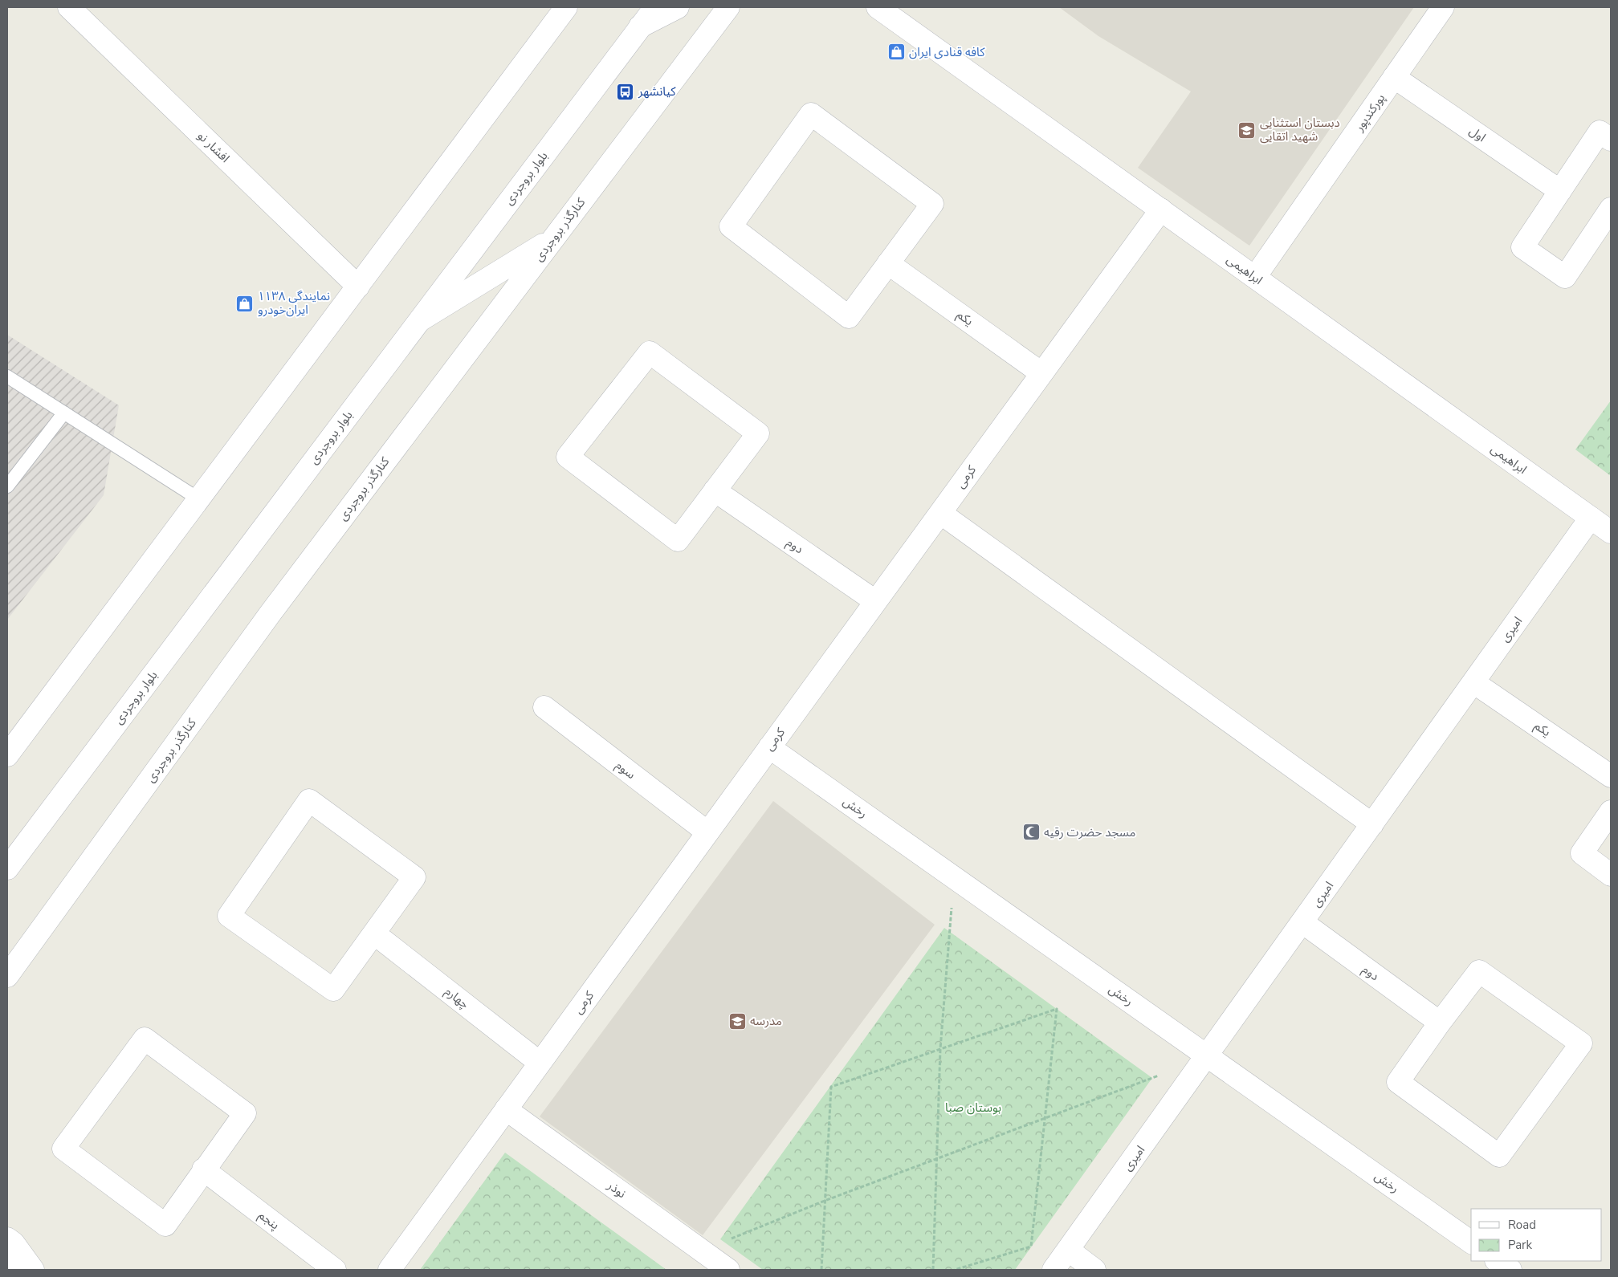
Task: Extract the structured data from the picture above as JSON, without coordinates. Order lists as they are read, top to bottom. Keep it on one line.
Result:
{"streets":{"street":["پورکندپور","اول","افشار نو","بلوار بروجردی","کنارگذر بروجردی","ابراهیمی","یکم","کرمی","دوم","امیری","سوم","رخش","چهارم","نوذر","پنجم"]},"crossings":[["پورکندپور","اول"],["پورکندپور","ابراهیمی"],["ابراهیمی","کرمی"],["ابراهیمی","امیری"],["یکم","کرمی"],["یکم","امیری"],["کرمی","دوم"],["کرمی","سوم"],["کرمی","رخش"],["کرمی","چهارم"],["کرمی","نوذر"],["دوم","امیری"],["امیری","رخش"]],"parks":["بوستان صبا"],"places":{"shop":["کافه قنادی ایران","نمایندگی ۱۱۳۸ ایران‌خودرو"],"bus stop":["کیانشهر"],"school or university":["دبستان استثنایی شهید اتقایی","مدرسه"],"mosque":["مسجد حضرت رقیه"]},"legend":["Road","Park"]}
